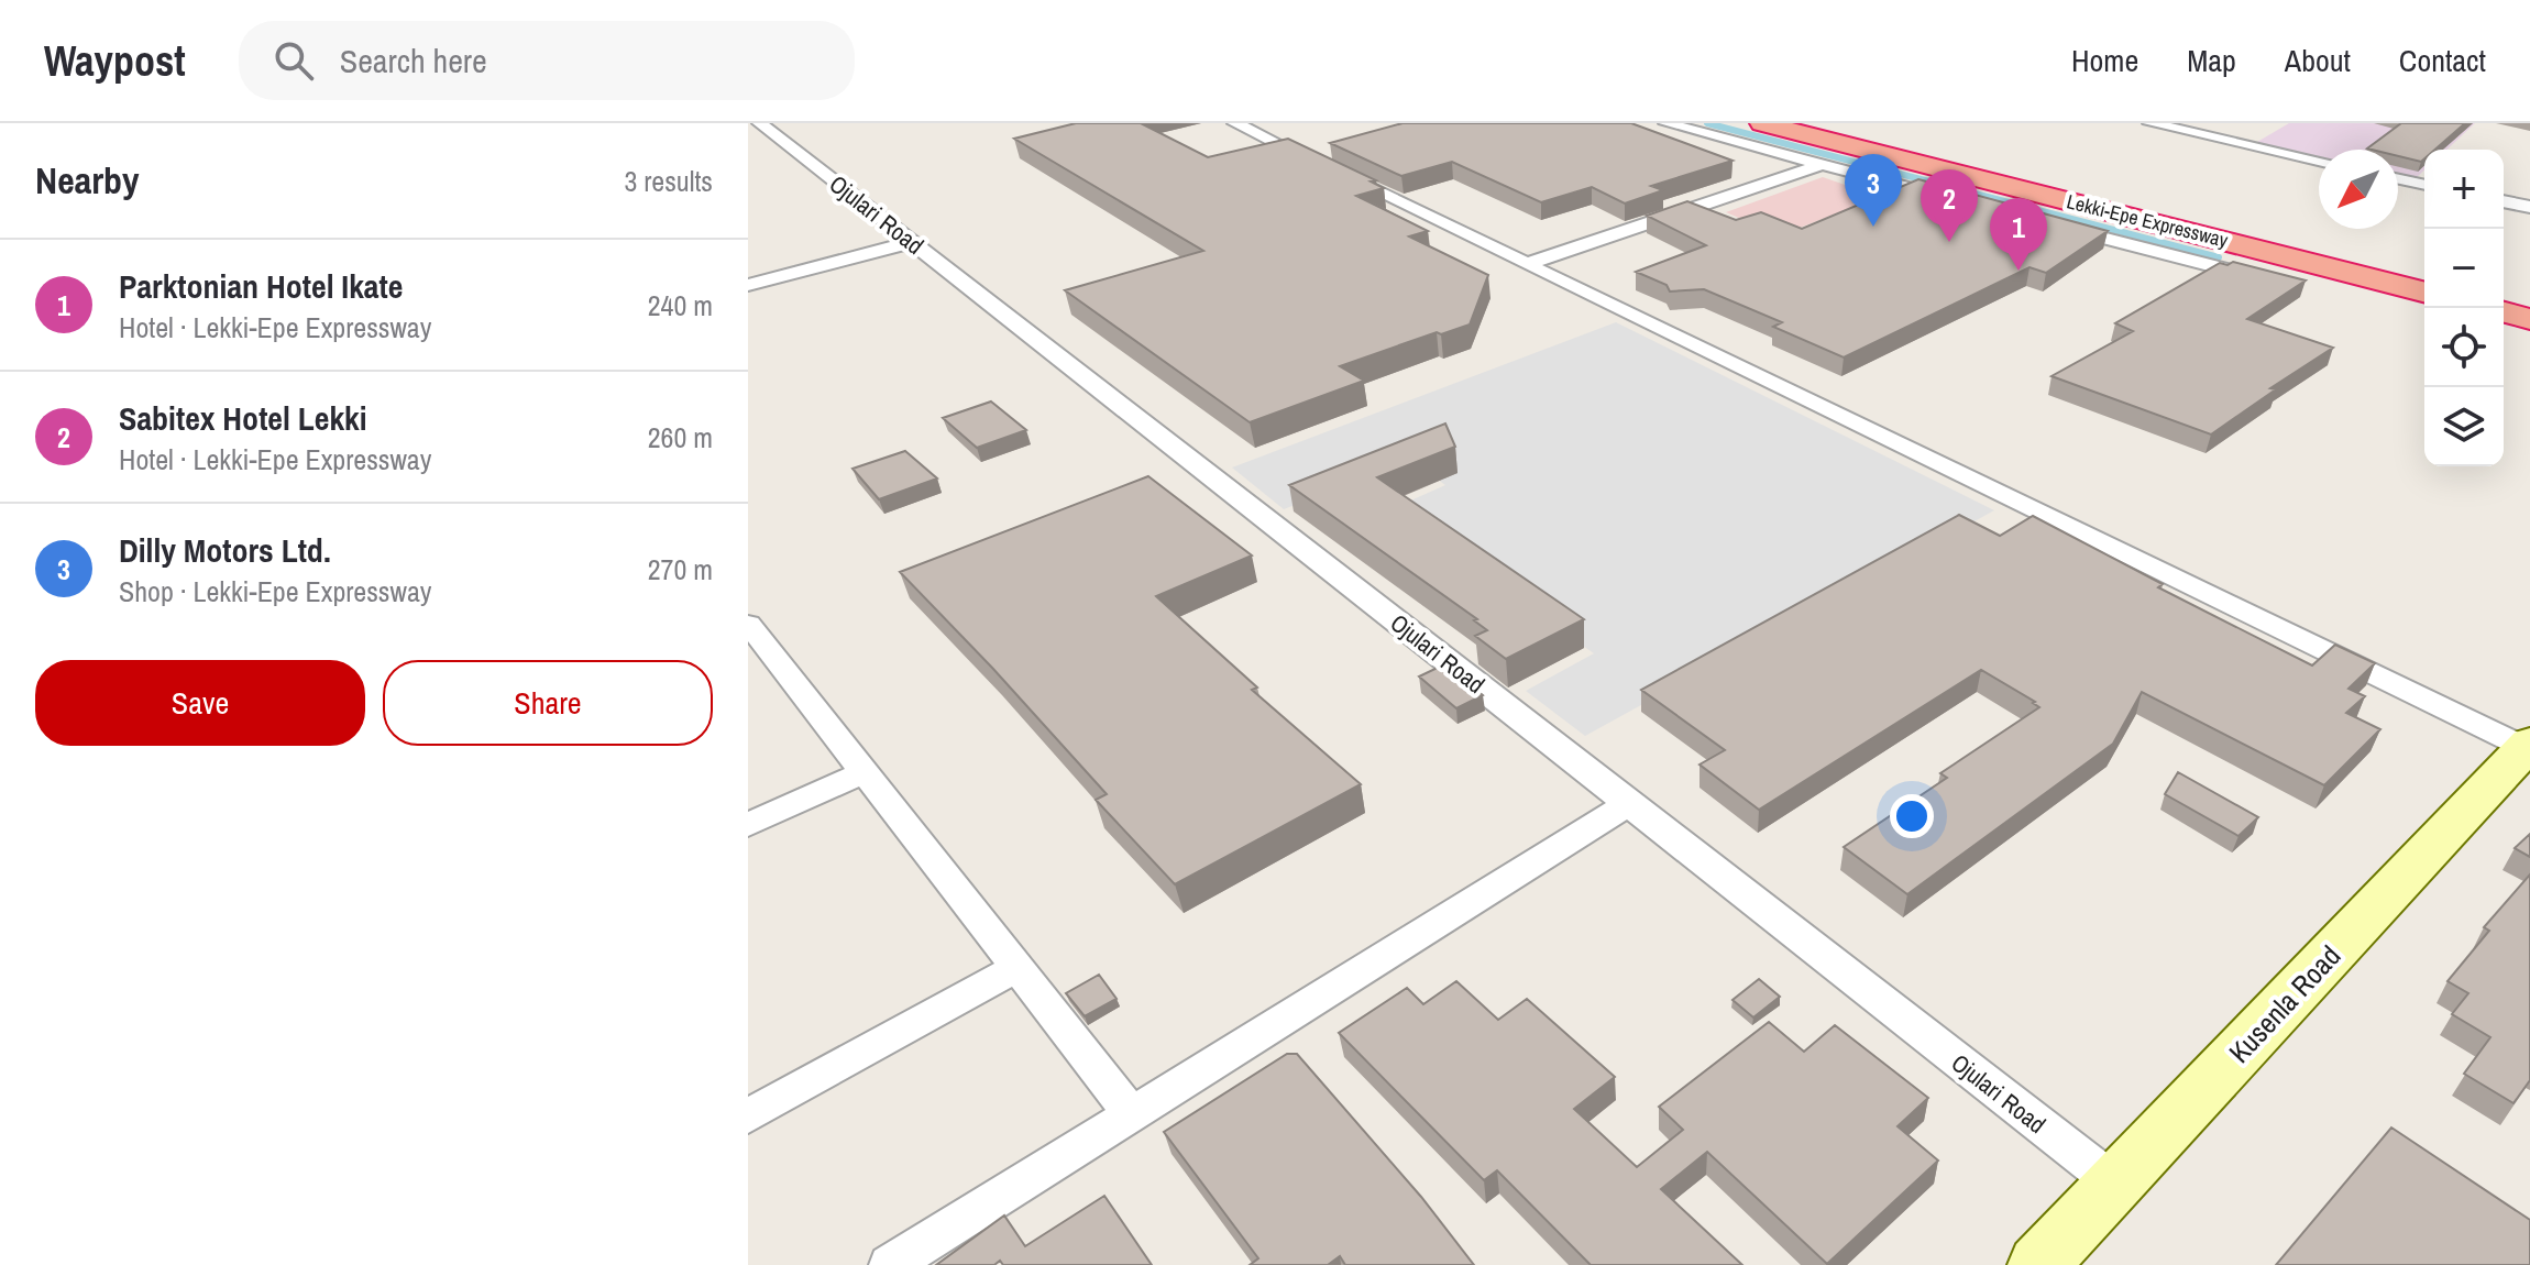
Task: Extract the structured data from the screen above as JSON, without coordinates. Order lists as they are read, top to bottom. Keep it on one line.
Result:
{"streets":{"highway":["Lekki-Epe Expressway"],"main road":["Kusenla Road"],"street":["Ojulari Road"]},"crossings":[["Ojulari Road","Kusenla Road"]],"north":"bottom left","page":{"header":"Waypost","search":"Search here","nav":["Home","Map","About","Contact"],"heading":["Nearby","3 results"],"map_buttons":["+","−"],"pins":["3","2","1"],"list":[{"mark":"1","name":"Parktonian Hotel Ikate","note":"Hotel · Lekki-Epe Expressway","value":"240 m"},{"mark":"2","name":"Sabitex Hotel Lekki","note":"Hotel · Lekki-Epe Expressway","value":"260 m"},{"mark":"3","name":"Dilly Motors Ltd.","note":"Shop · Lekki-Epe Expressway","value":"270 m"}],"buttons":["Save","Share"]}}
